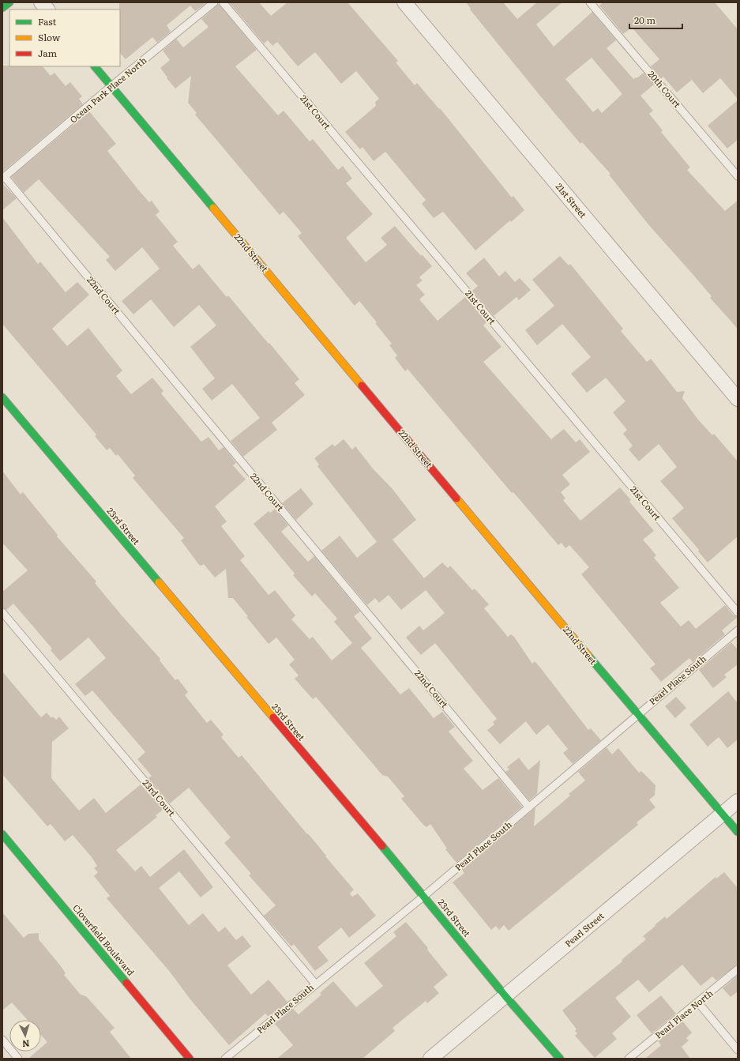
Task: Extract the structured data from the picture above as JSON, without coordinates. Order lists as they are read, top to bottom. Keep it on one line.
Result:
{"streets":{"street":["21st Street","22nd Street","23rd Street","Pearl Street","Cloverfield Boulevard"],"lane":["20th Court","Ocean Park Place North","21st Court","22nd Court","Pearl Place South","23rd Court","Pearl Place North"]},"crossings":[["Ocean Park Place North","22nd Street"],["Ocean Park Place North","22nd Court"],["22nd Street","Pearl Place South"],["22nd Street","Pearl Street"],["22nd Court","Pearl Place South"],["23rd Street","Pearl Place South"],["23rd Street","Pearl Street"],["Pearl Place South","23rd Court"]],"legend":["Fast","Slow","Jam"],"scale_bar":"20 m","north":"bottom"}
